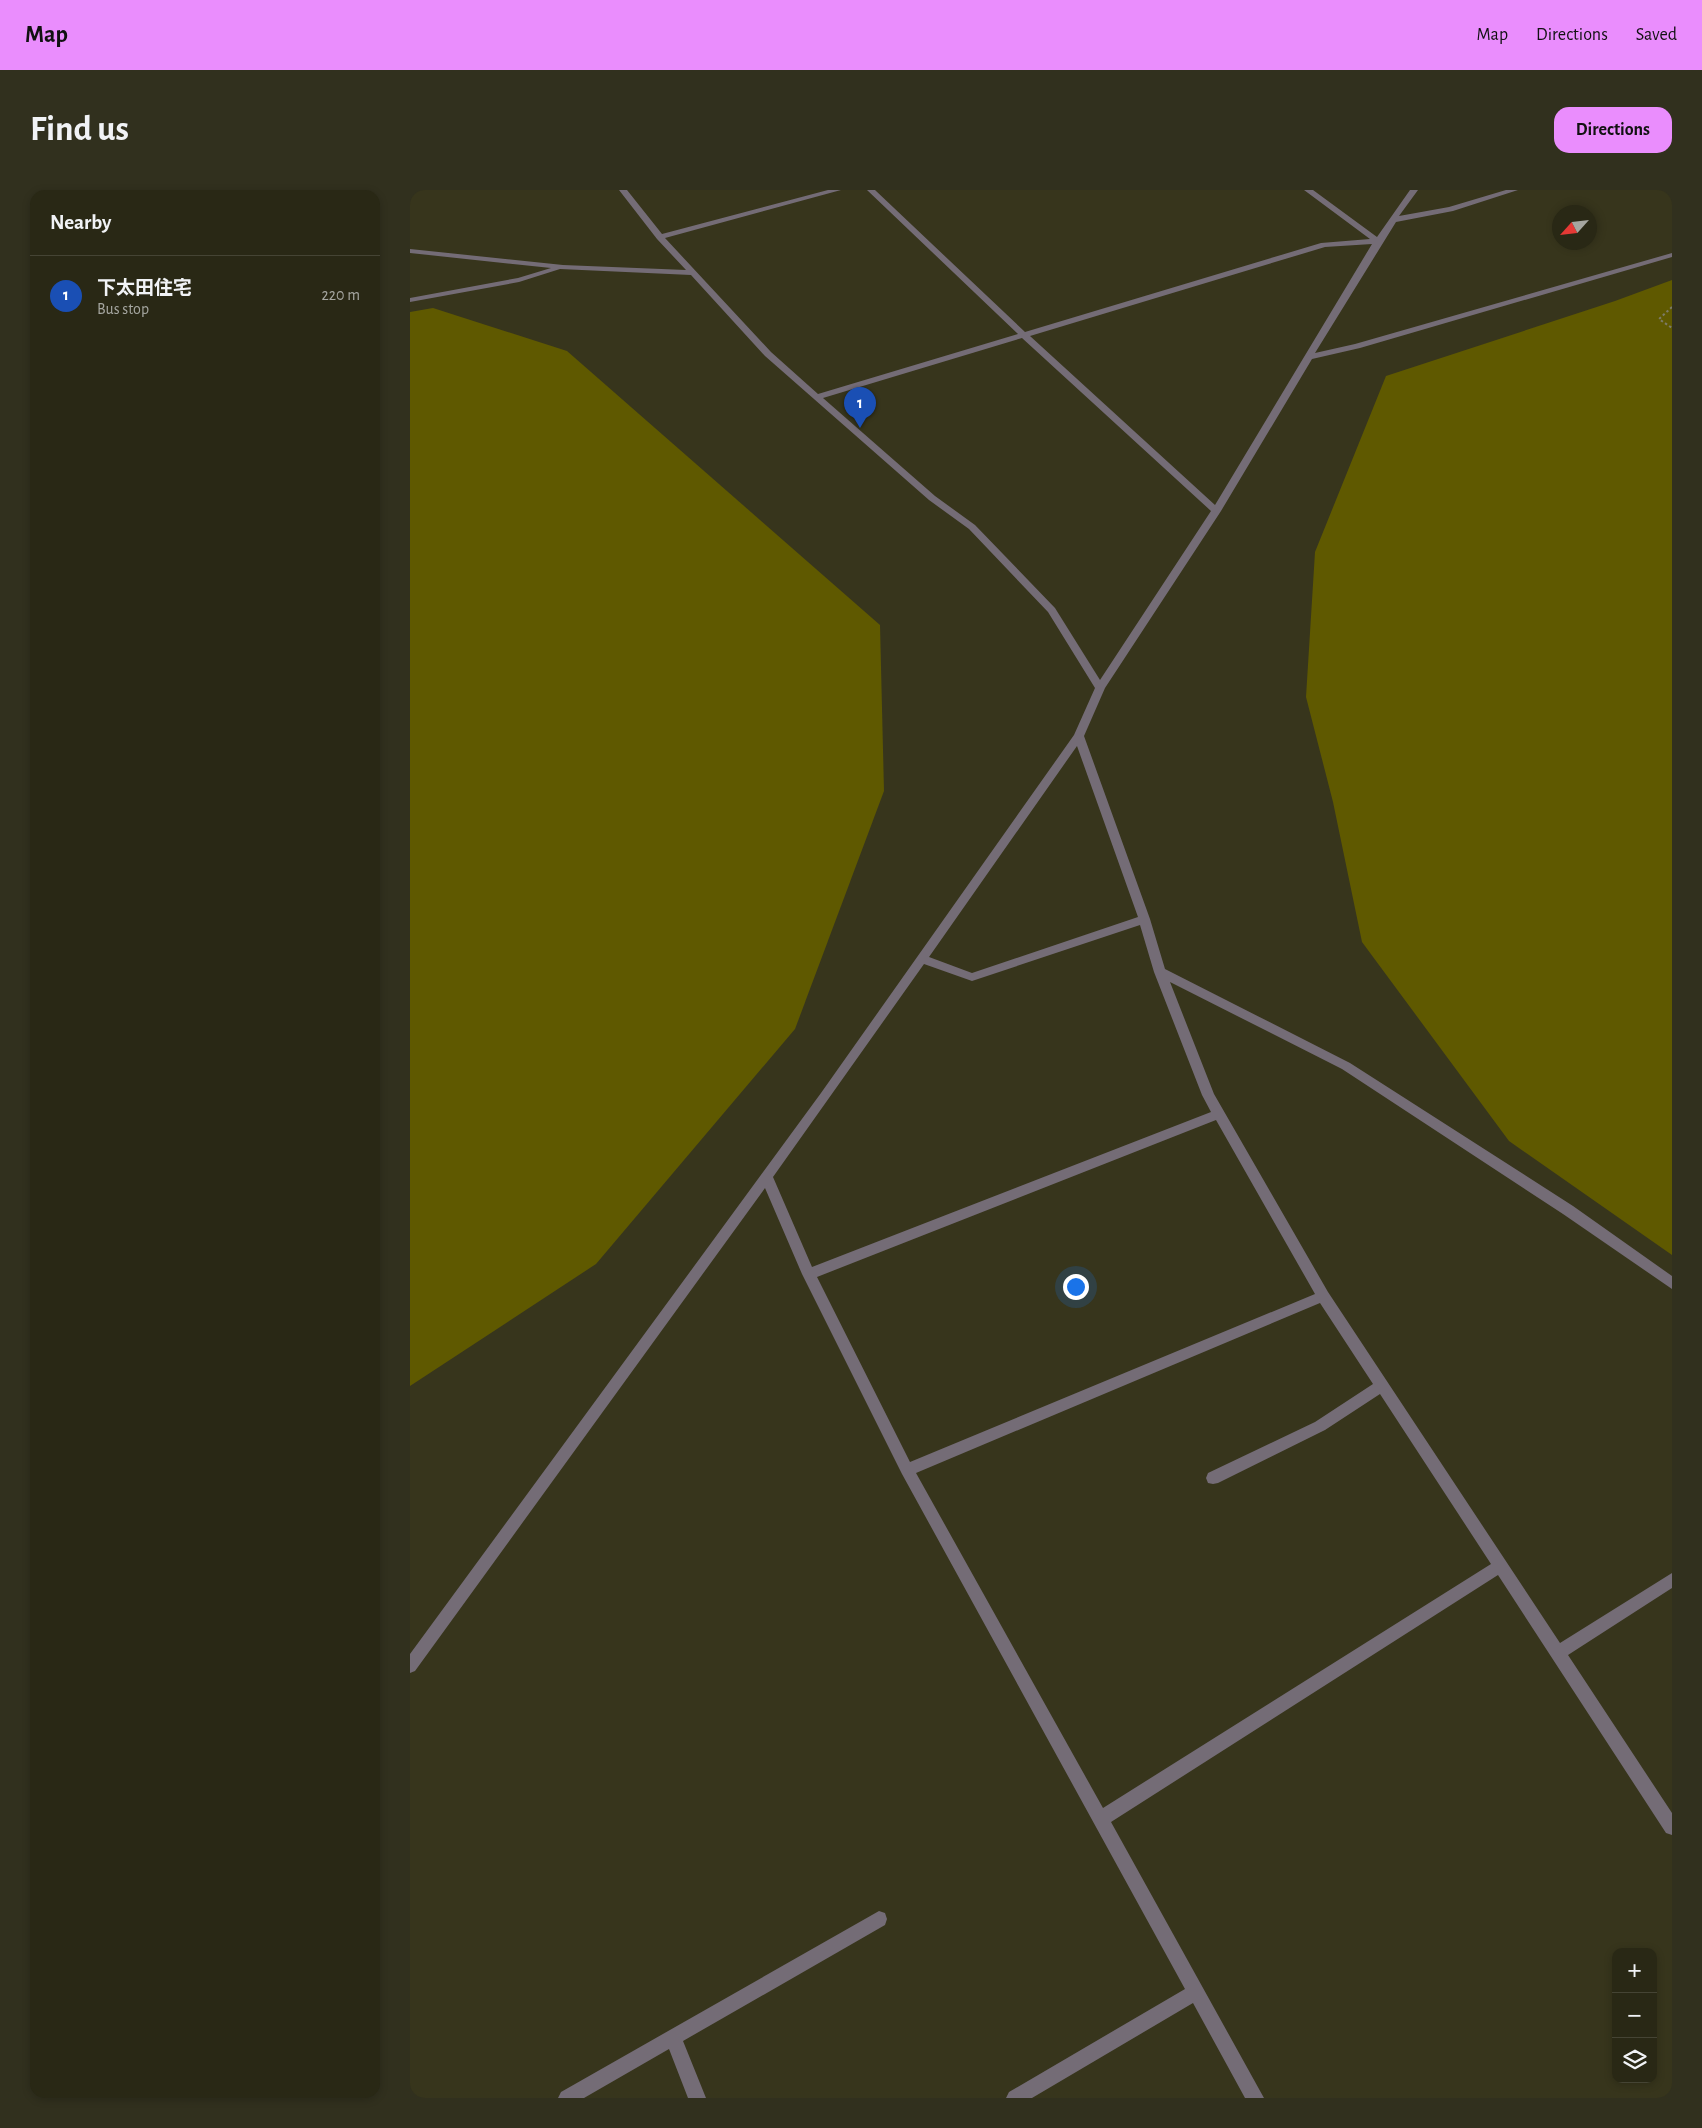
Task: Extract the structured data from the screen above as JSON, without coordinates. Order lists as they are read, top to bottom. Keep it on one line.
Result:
{"north":"bottom left","page":{"header":"Map","nav":["Map","Directions","Saved"],"buttons":"Directions","title":"Find us","heading":"Nearby","list":[{"mark":"1","name":"下太田住宅","note":"Bus stop","value":"220 m"}],"pins":"1","map_buttons":["+","−"]}}
